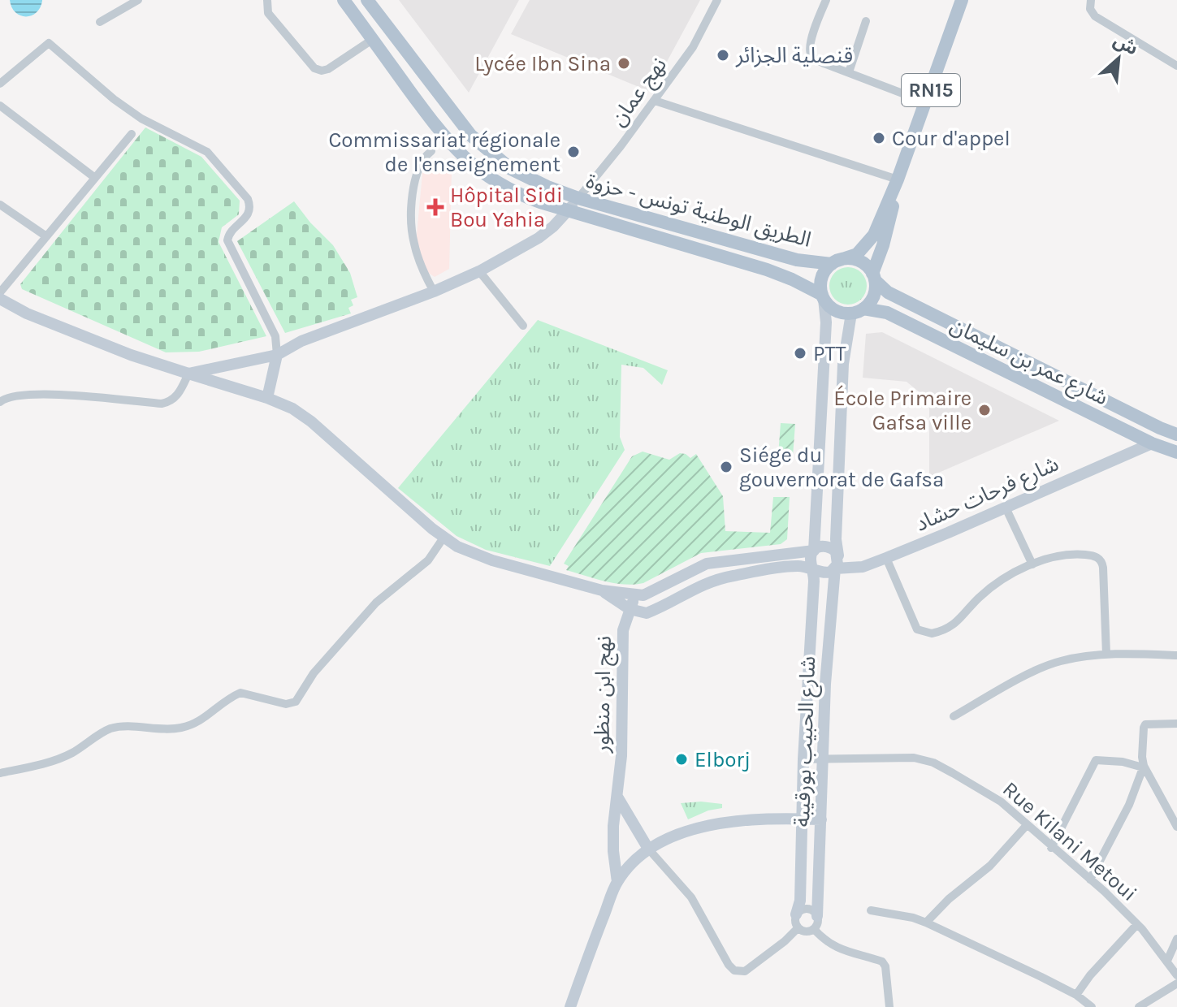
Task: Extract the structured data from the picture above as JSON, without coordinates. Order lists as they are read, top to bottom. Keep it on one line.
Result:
{"streets":{"main road":["RN15","الطريق الوطنية تونس - حزوة","شارع عمر بن سليمان"],"street":["نهج عمان","شارع فرحات حشاد","نهج ابن منظور","شارع الحبيب بورقيبة","Rue Kilani Metoui"]},"crossings":[["RN15","الطريق الوطنية تونس - حزوة"],["RN15","شارع عمر بن سليمان"],["نهج عمان","الطريق الوطنية تونس - حزوة"],["الطريق الوطنية تونس - حزوة","شارع عمر بن سليمان"],["شارع عمر بن سليمان","شارع فرحات حشاد"],["شارع فرحات حشاد","شارع الحبيب بورقيبة"],["شارع الحبيب بورقيبة","Rue Kilani Metoui"]],"places":{"other":["قنصلية الجزائر","Lycée Ibn Sina","Cour d'appel","Commissariat régionale de l'enseignement","PTT","École Primaire Gafsa ville","Siége du gouvernorat de Gafsa","Elborj"],"health":["Hôpital Sidi Bou Yahia"]},"north":"top right"}
